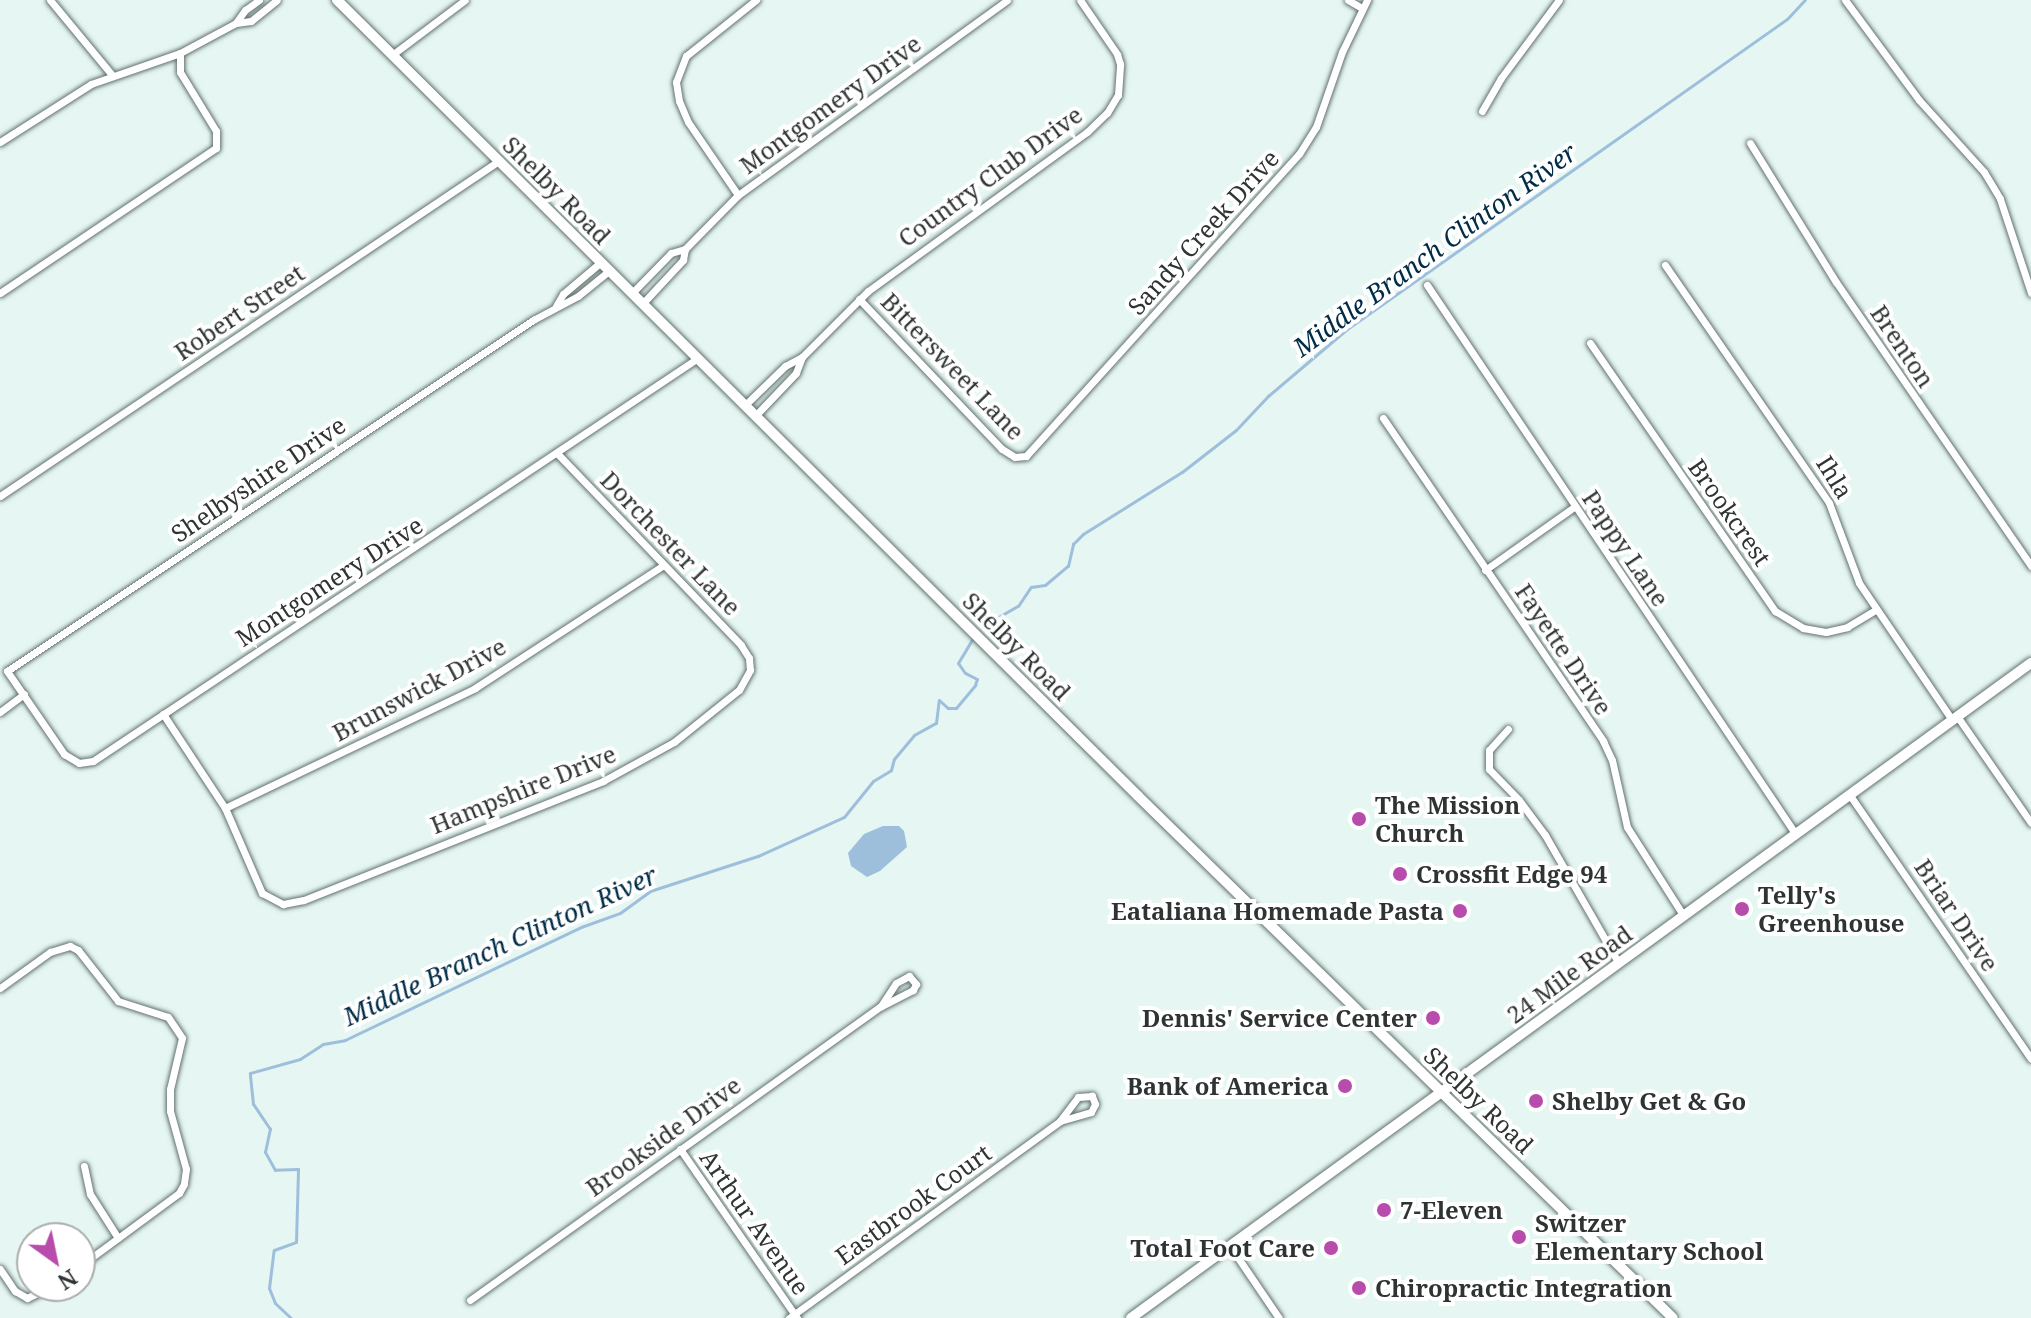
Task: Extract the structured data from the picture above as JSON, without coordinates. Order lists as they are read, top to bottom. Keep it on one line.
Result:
{"streets":{"street":["Montgomery Drive","Country Club Drive","Shelby Road","Sandy Creek Drive","Robert Street","Brenton","Bittersweet Lane","Ihla","Shelbyshire Drive","Brookcrest","Dorchester Lane","Pappy Lane","Fayette Drive","Brunswick Drive","Hampshire Drive","Briar Drive","24 Mile Road","Brookside Drive","Eastbrook Court","Arthur Avenue"]},"crossings":[["Montgomery Drive","Shelby Road"],["Montgomery Drive","Shelbyshire Drive"],["Montgomery Drive","Dorchester Lane"],["Country Club Drive","Shelby Road"],["Country Club Drive","Bittersweet Lane"],["Shelby Road","Robert Street"],["Shelby Road","Shelbyshire Drive"],["Shelby Road","24 Mile Road"],["Sandy Creek Drive","Bittersweet Lane"],["Ihla","Brookcrest"],["Ihla","24 Mile Road"],["Dorchester Lane","Brunswick Drive"],["Dorchester Lane","Hampshire Drive"],["Pappy Lane","24 Mile Road"],["Fayette Drive","24 Mile Road"],["Brunswick Drive","Hampshire Drive"],["Briar Drive","24 Mile Road"],["Brookside Drive","Arthur Avenue"],["Eastbrook Court","Arthur Avenue"]],"water":["Middle Branch Clinton River"],"places":["The Mission Church","Crossfit Edge 94","Telly's Greenhouse","Eataliana Homemade Pasta","Dennis' Service Center","Bank of America","Shelby Get & Go","7-Eleven","Switzer Elementary School","Total Foot Care","Chiropractic Integration"],"north":"bottom right"}
